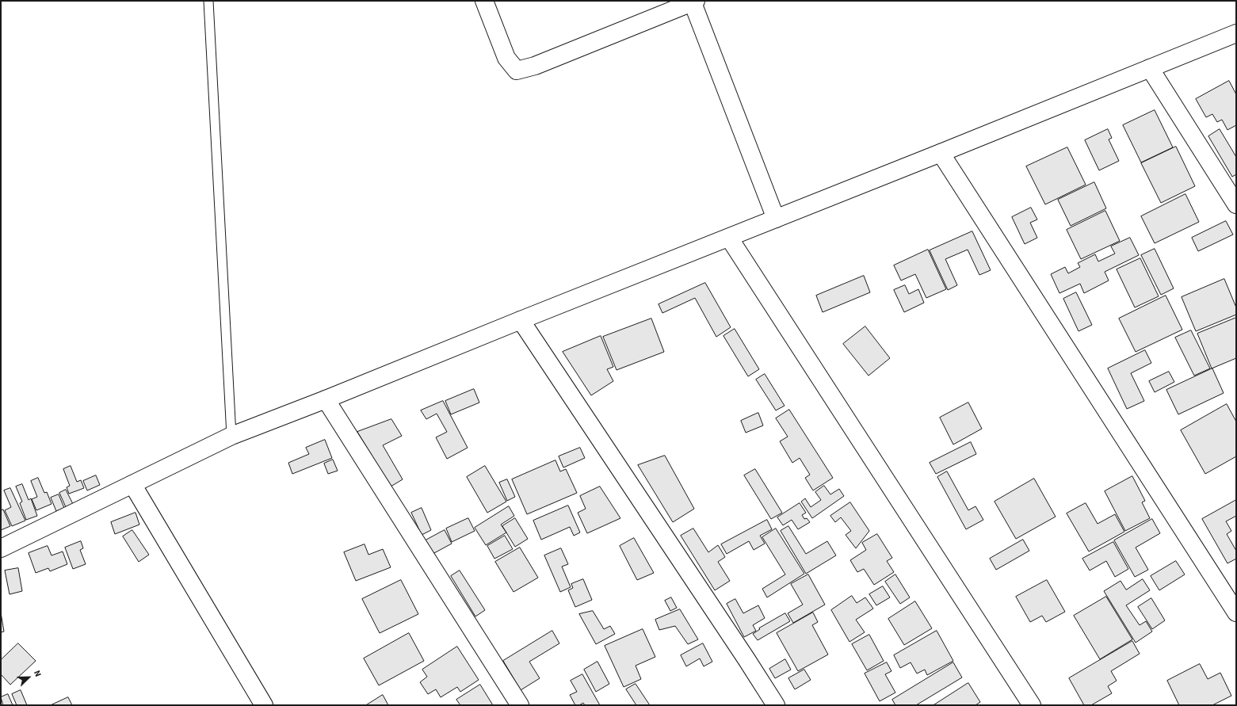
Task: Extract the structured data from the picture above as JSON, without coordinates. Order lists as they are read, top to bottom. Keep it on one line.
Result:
{"north":"top right"}
